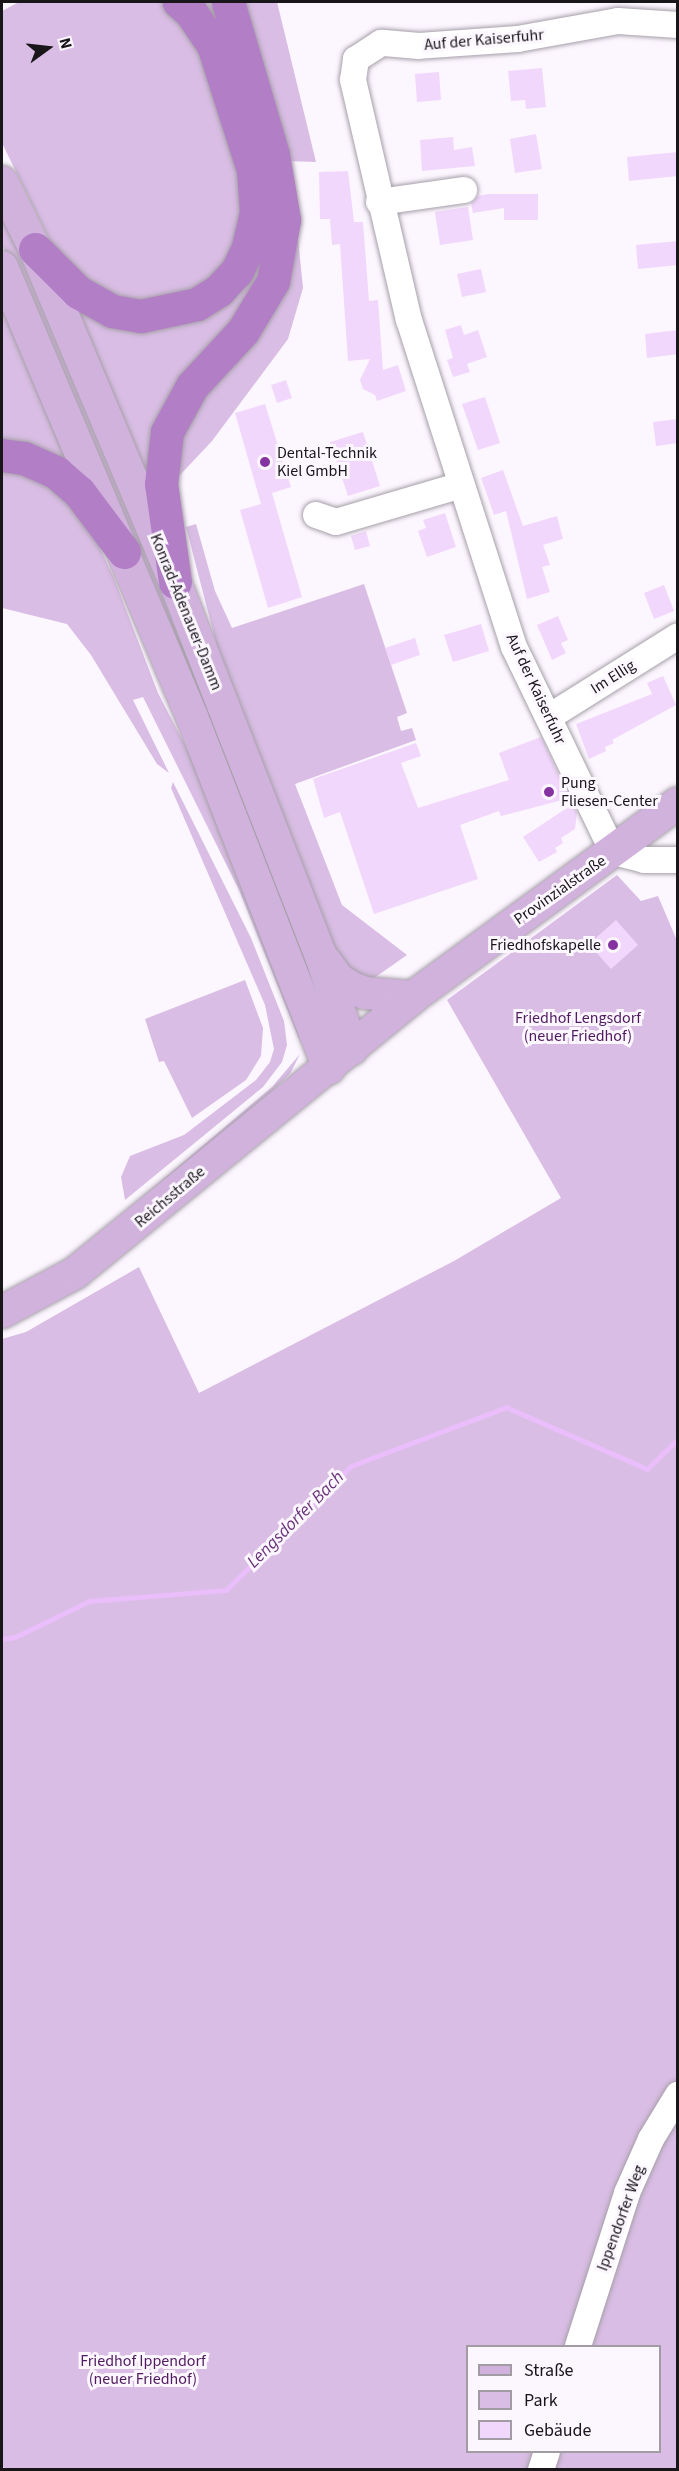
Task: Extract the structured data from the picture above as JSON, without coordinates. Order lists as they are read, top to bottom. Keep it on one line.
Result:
{"streets":{"main road":["Konrad-Adenauer-Damm","Provinzialstraße","Reichsstraße"],"street":["Auf der Kaiserfuhr","Im Ellig","Ippendorfer Weg"]},"crossings":[["Auf der Kaiserfuhr","Im Ellig"],["Auf der Kaiserfuhr","Provinzialstraße"],["Konrad-Adenauer-Damm","Provinzialstraße"],["Konrad-Adenauer-Damm","Reichsstraße"],["Provinzialstraße","Reichsstraße"]],"water":["Lengsdorfer Bach"],"parks":["Friedhof Lengsdorf (neuer Friedhof)","Friedhof Ippendorf (neuer Friedhof)"],"places":["Dental-Technik Kiel GmbH","Pung Fliesen-Center","Friedhofskapelle"],"legend":["Straße","Park","Gebäude"],"north":"right"}
